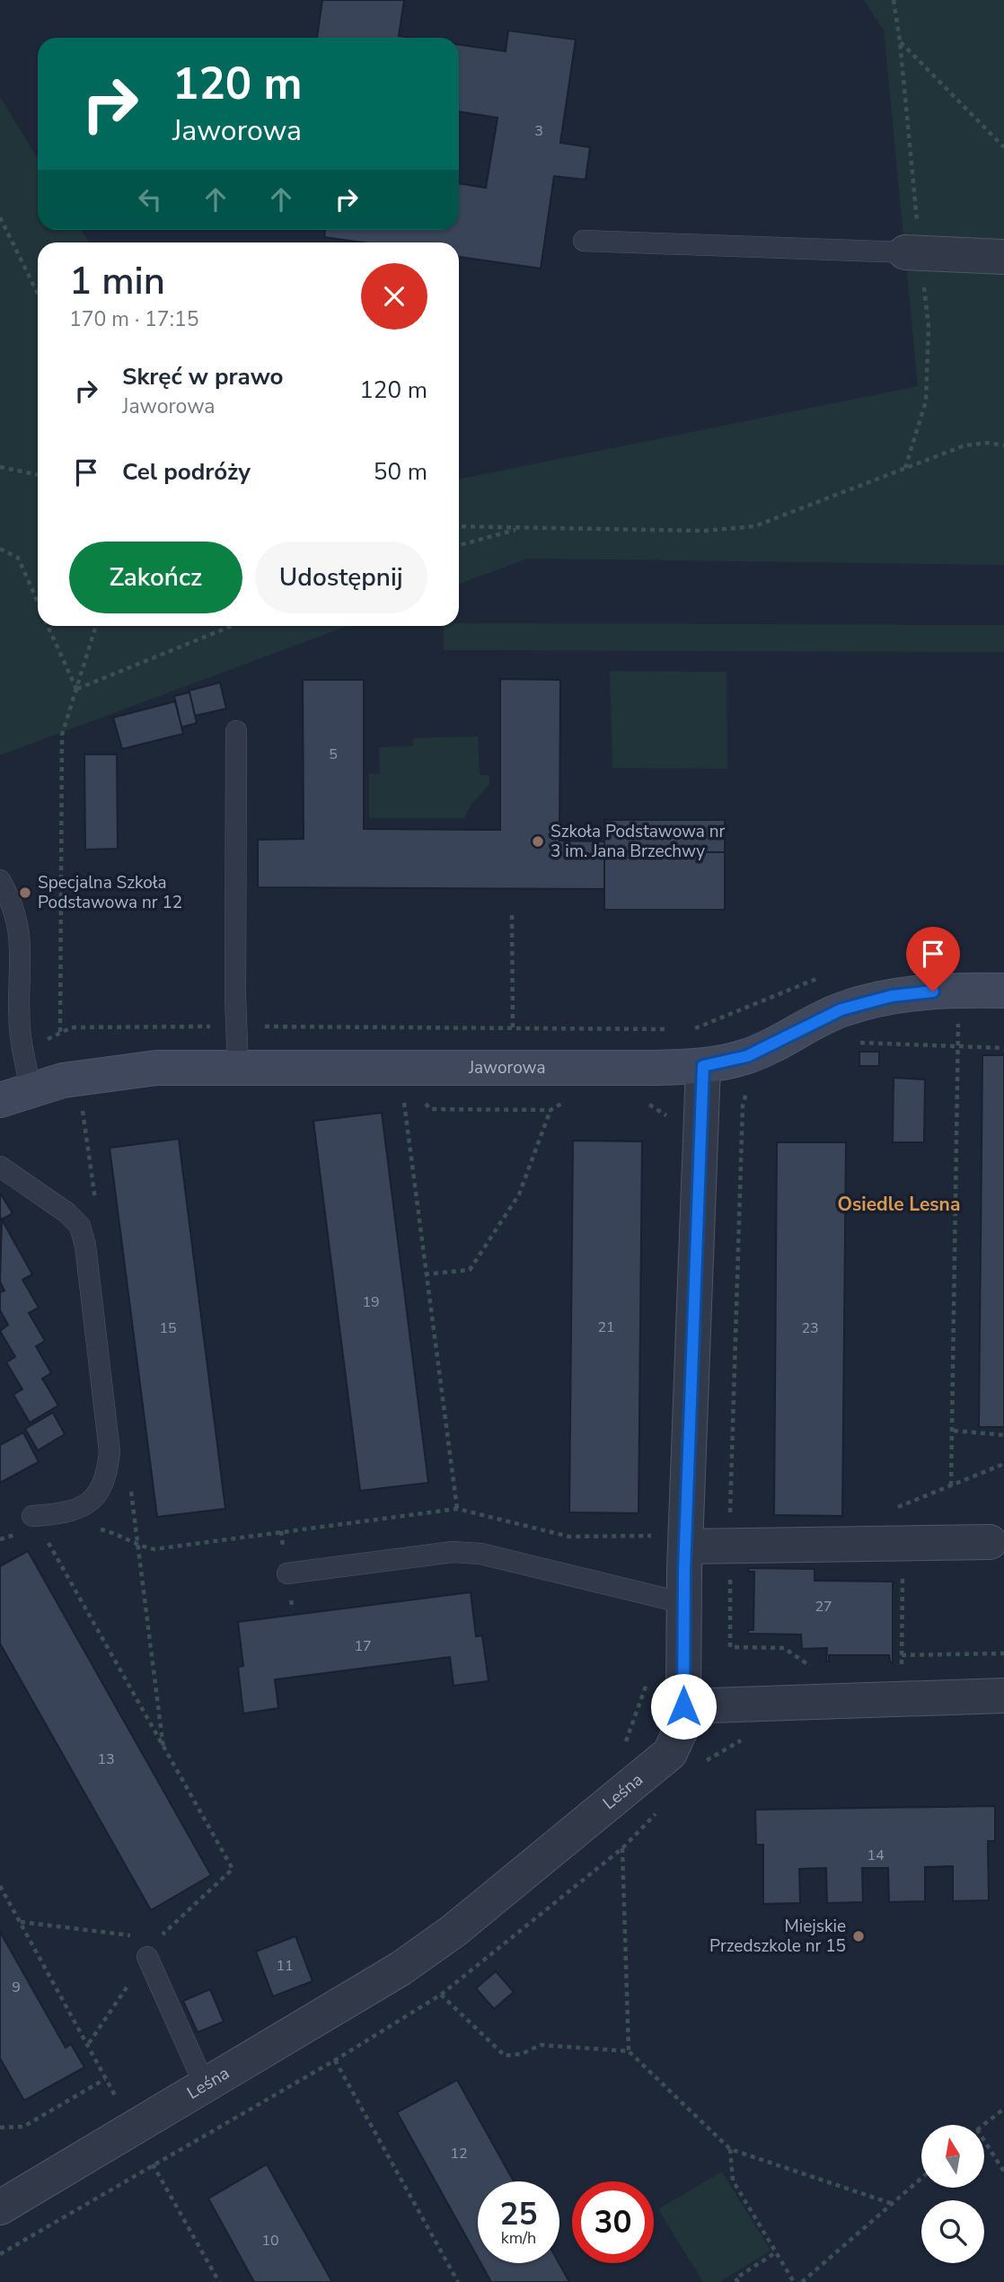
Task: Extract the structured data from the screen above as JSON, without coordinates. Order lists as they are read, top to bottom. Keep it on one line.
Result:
{"streets":{"street":["Jaworowa","Leśna"]},"crossings":[["Jaworowa","Leśna"]],"districts":["Osiedle Lesna"],"places":["Szkoła Podstawowa nr 3 im. Jana Brzechwy","Specjalna Szkoła Podstawowa nr 12","Miejskie Przedszkole nr 15"],"house_numbers":["3","5","19","21","15","23","27","17","13","14","11","9","12","10"],"north":"top","page":{"turn":["120 m","Jaworowa"],"heading":["1 min","170 m · 17:15"],"list":[{"name":"Skręć w prawo","note":"Jaworowa","value":"120 m"},{"name":"Cel podróży","value":"50 m"}],"buttons":["Zakończ","Udostępnij"],"speed":"25 km/h","limit":"30"}}
